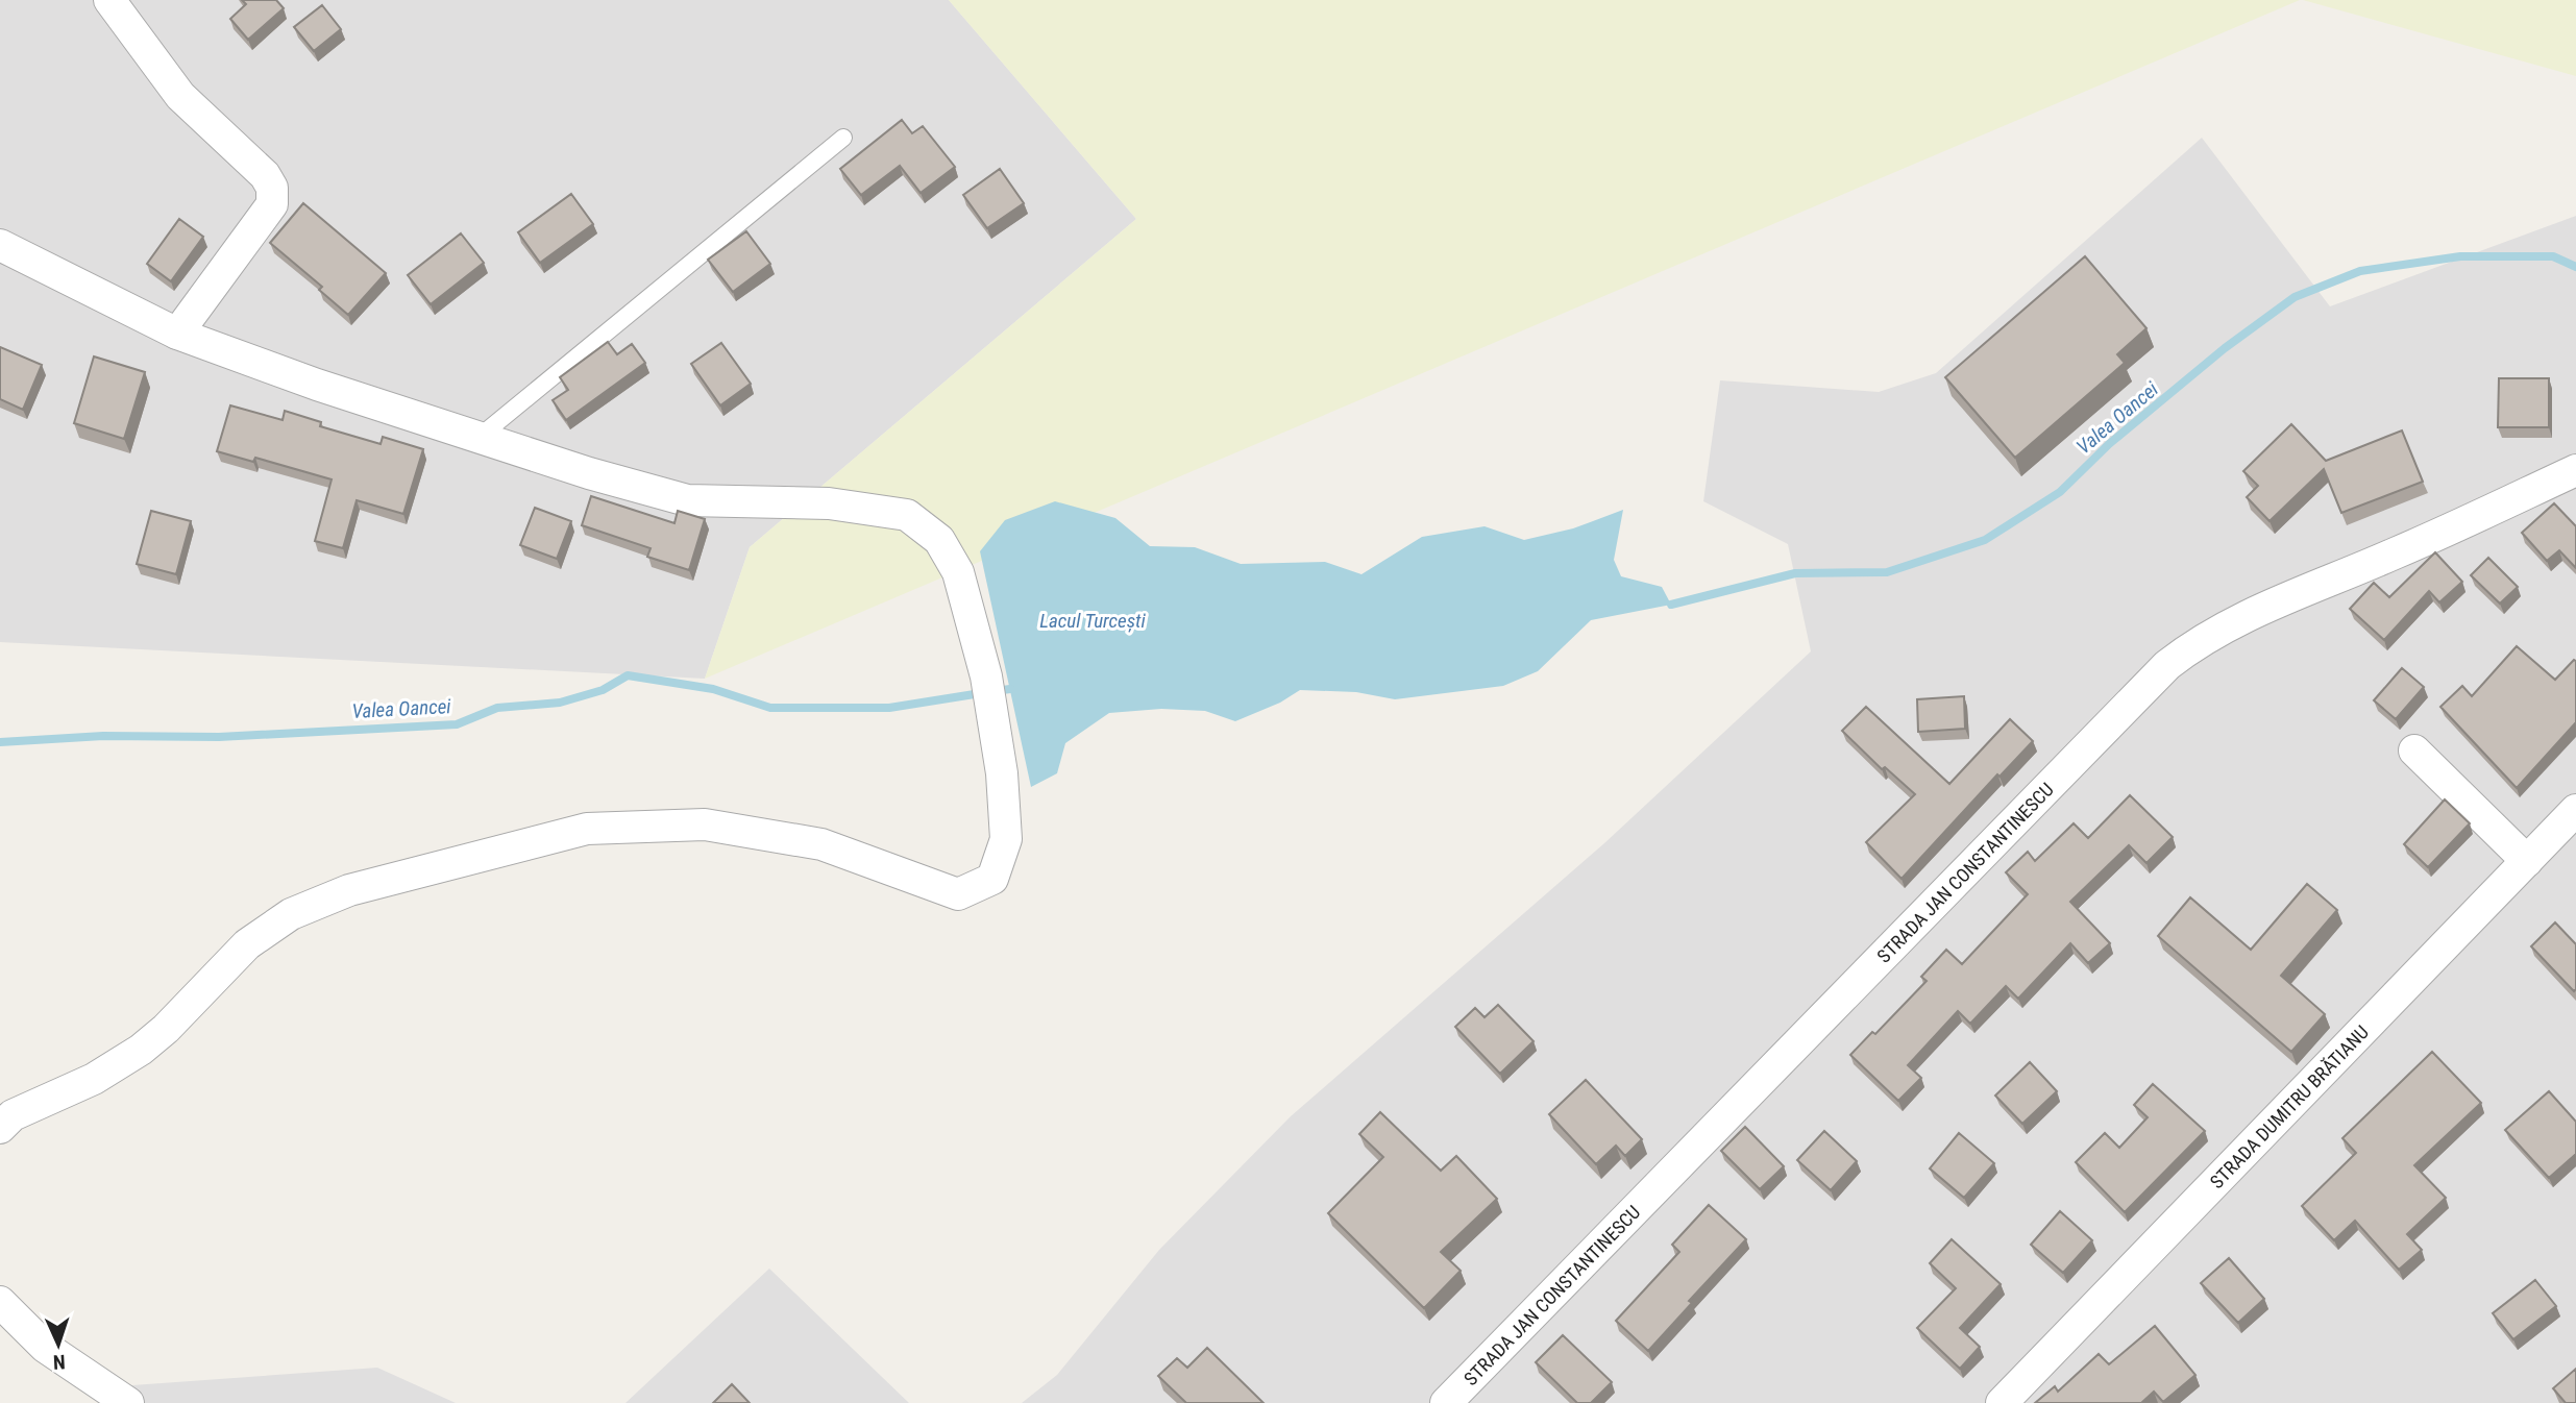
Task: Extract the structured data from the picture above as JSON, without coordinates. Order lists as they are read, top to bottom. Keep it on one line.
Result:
{"streets":{"street":["STRADA JAN CONSTANTINESCU","STRADA DUMITRU BRĂTIANU"]},"water":["Valea Oancei","Lacul Turcești"],"north":"bottom"}
